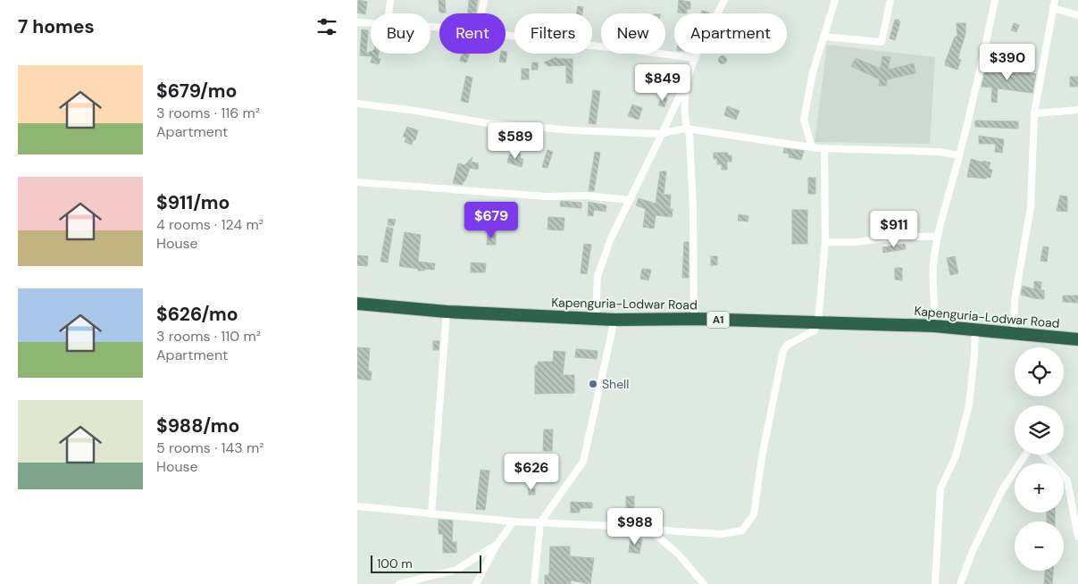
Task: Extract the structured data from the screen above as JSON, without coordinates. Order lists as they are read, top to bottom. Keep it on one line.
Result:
{"streets":{"highway":["Kapenguria-Lodwar Road","A1"]},"places":["Shell"],"scale_bar":"100 m","page":{"heading":"7 homes","chip":["Buy","Rent","Filters","New","Apartment"],"price":["$390","$849","$589","$679","$911","$626","$988"],"list":[{"name":"$679/mo","note":"3 rooms · 116 m² · Apartment"},{"name":"$911/mo","note":"4 rooms · 124 m² · House"},{"name":"$626/mo","note":"3 rooms · 110 m² · Apartment"},{"name":"$988/mo","note":"5 rooms · 143 m² · House"}],"map_buttons":["+","−"],"scale":"100 m"}}
